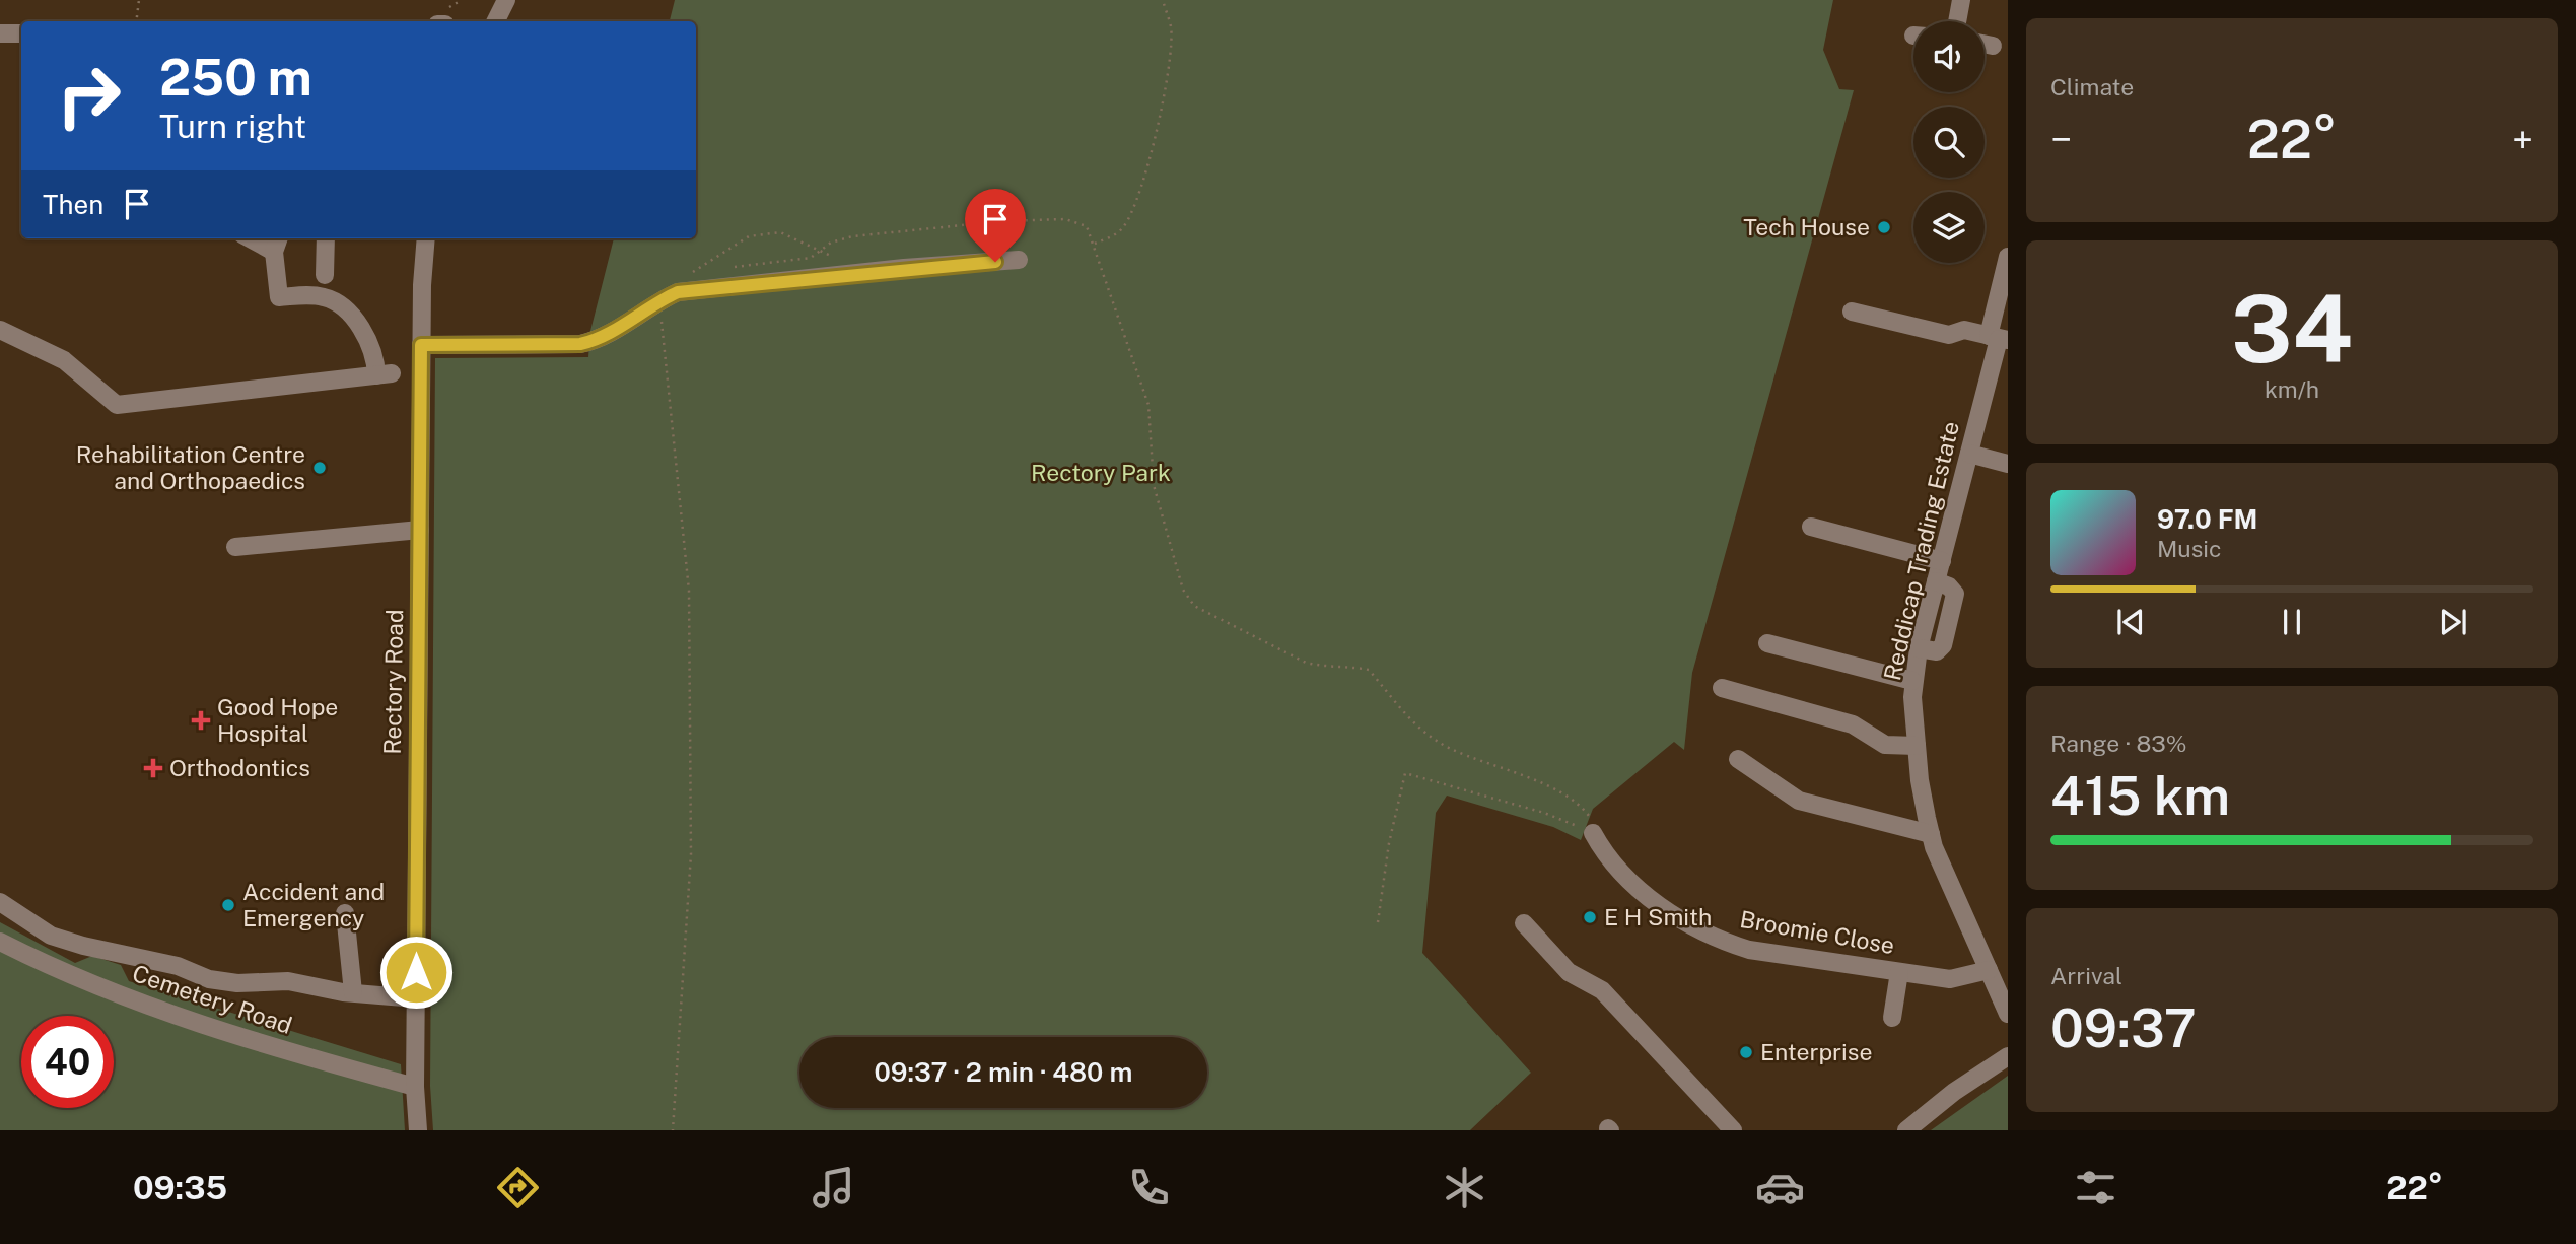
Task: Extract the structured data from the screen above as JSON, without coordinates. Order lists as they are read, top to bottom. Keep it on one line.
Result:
{"streets":{"street":["Reddicap Trading Estate","Rectory Road","Broomie Close","Cemetery Road"]},"crossings":[["Reddicap Trading Estate","Broomie Close"],["Rectory Road","Cemetery Road"]],"parks":["Rectory Park"],"places":{"other":["Tech House","Rehabilitation Centre and Orthopaedics","Accident and Emergency","E H Smith","Enterprise"],"health":["Good Hope Hospital","Orthodontics"]},"page":{"tile":["Climate",["34","km/h"],["Range · 83%","415 km"],["Arrival","09:37"]],"turn":["250 m","Turn right"],"heat":["−","22°","+"],"then":"Then","song":["97.0 FM","Music"],"limit":"40","trip":"09:37 · 2 min · 480 m","tabs":["09:35","22°"]}}
